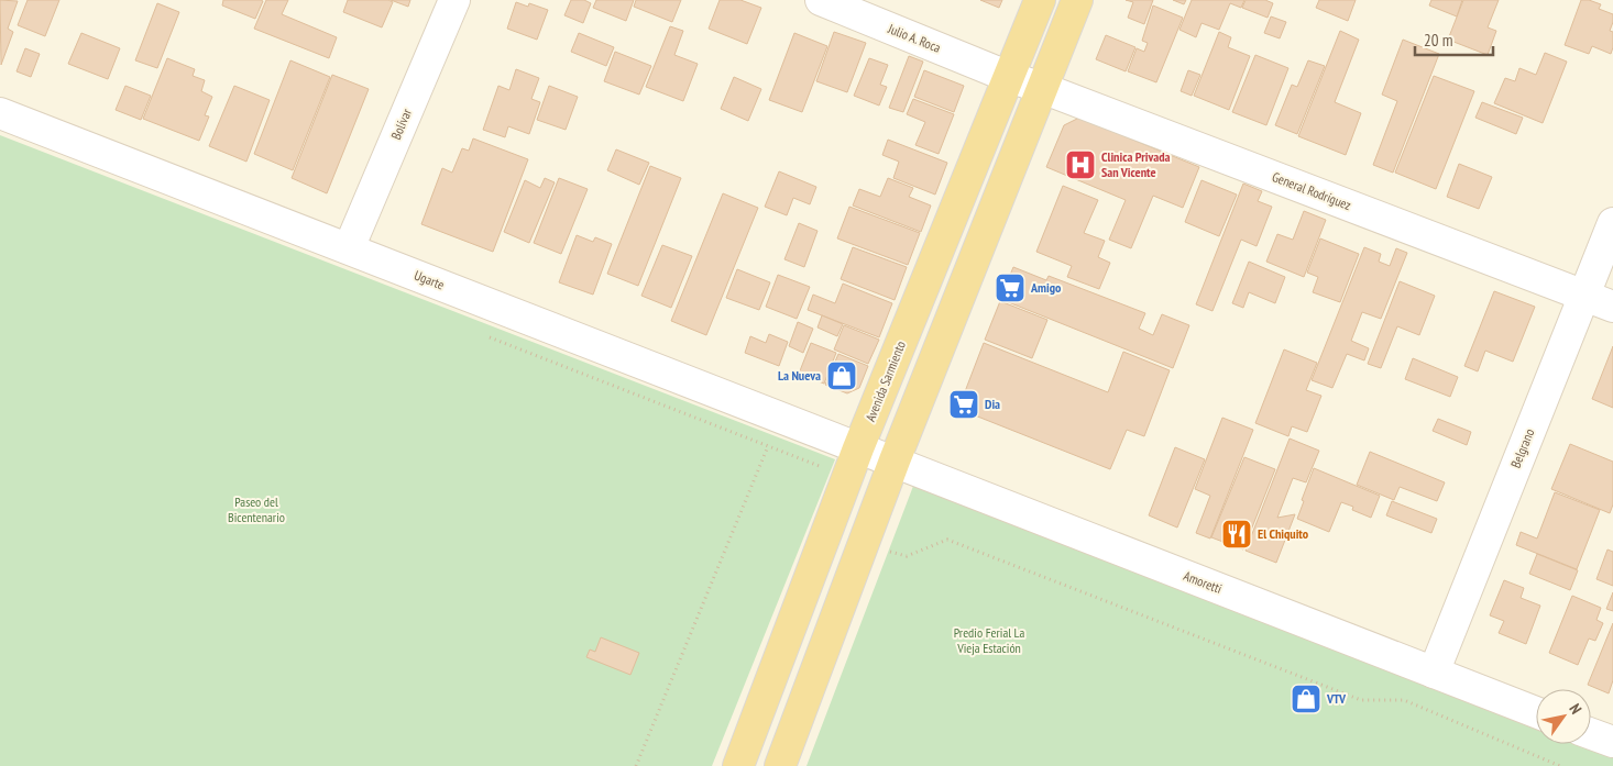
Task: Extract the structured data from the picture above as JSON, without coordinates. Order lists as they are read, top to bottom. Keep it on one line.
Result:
{"streets":{"main road":["Avenida Sarmiento"],"street":["Julio A. Roca","Bolívar","General Rodríguez","Ugarte","Belgrano","Amoretti"]},"crossings":[["Julio A. Roca","General Rodríguez"],["Julio A. Roca","Avenida Sarmiento"],["Bolívar","Ugarte"],["General Rodríguez","Avenida Sarmiento"],["General Rodríguez","Belgrano"],["Ugarte","Avenida Sarmiento"],["Ugarte","Amoretti"],["Avenida Sarmiento","Amoretti"],["Belgrano","Amoretti"]],"parks":["Paseo del Bicentenario","Predio Ferial La Vieja Estación"],"places":{"hospital":["Clinica Privada San Vicente"],"supermarket":["Amigo","Dia"],"shop":["La Nueva","VTV"],"restaurant":["El Chiquito"]},"scale_bar":"20 m","north":"top right"}
